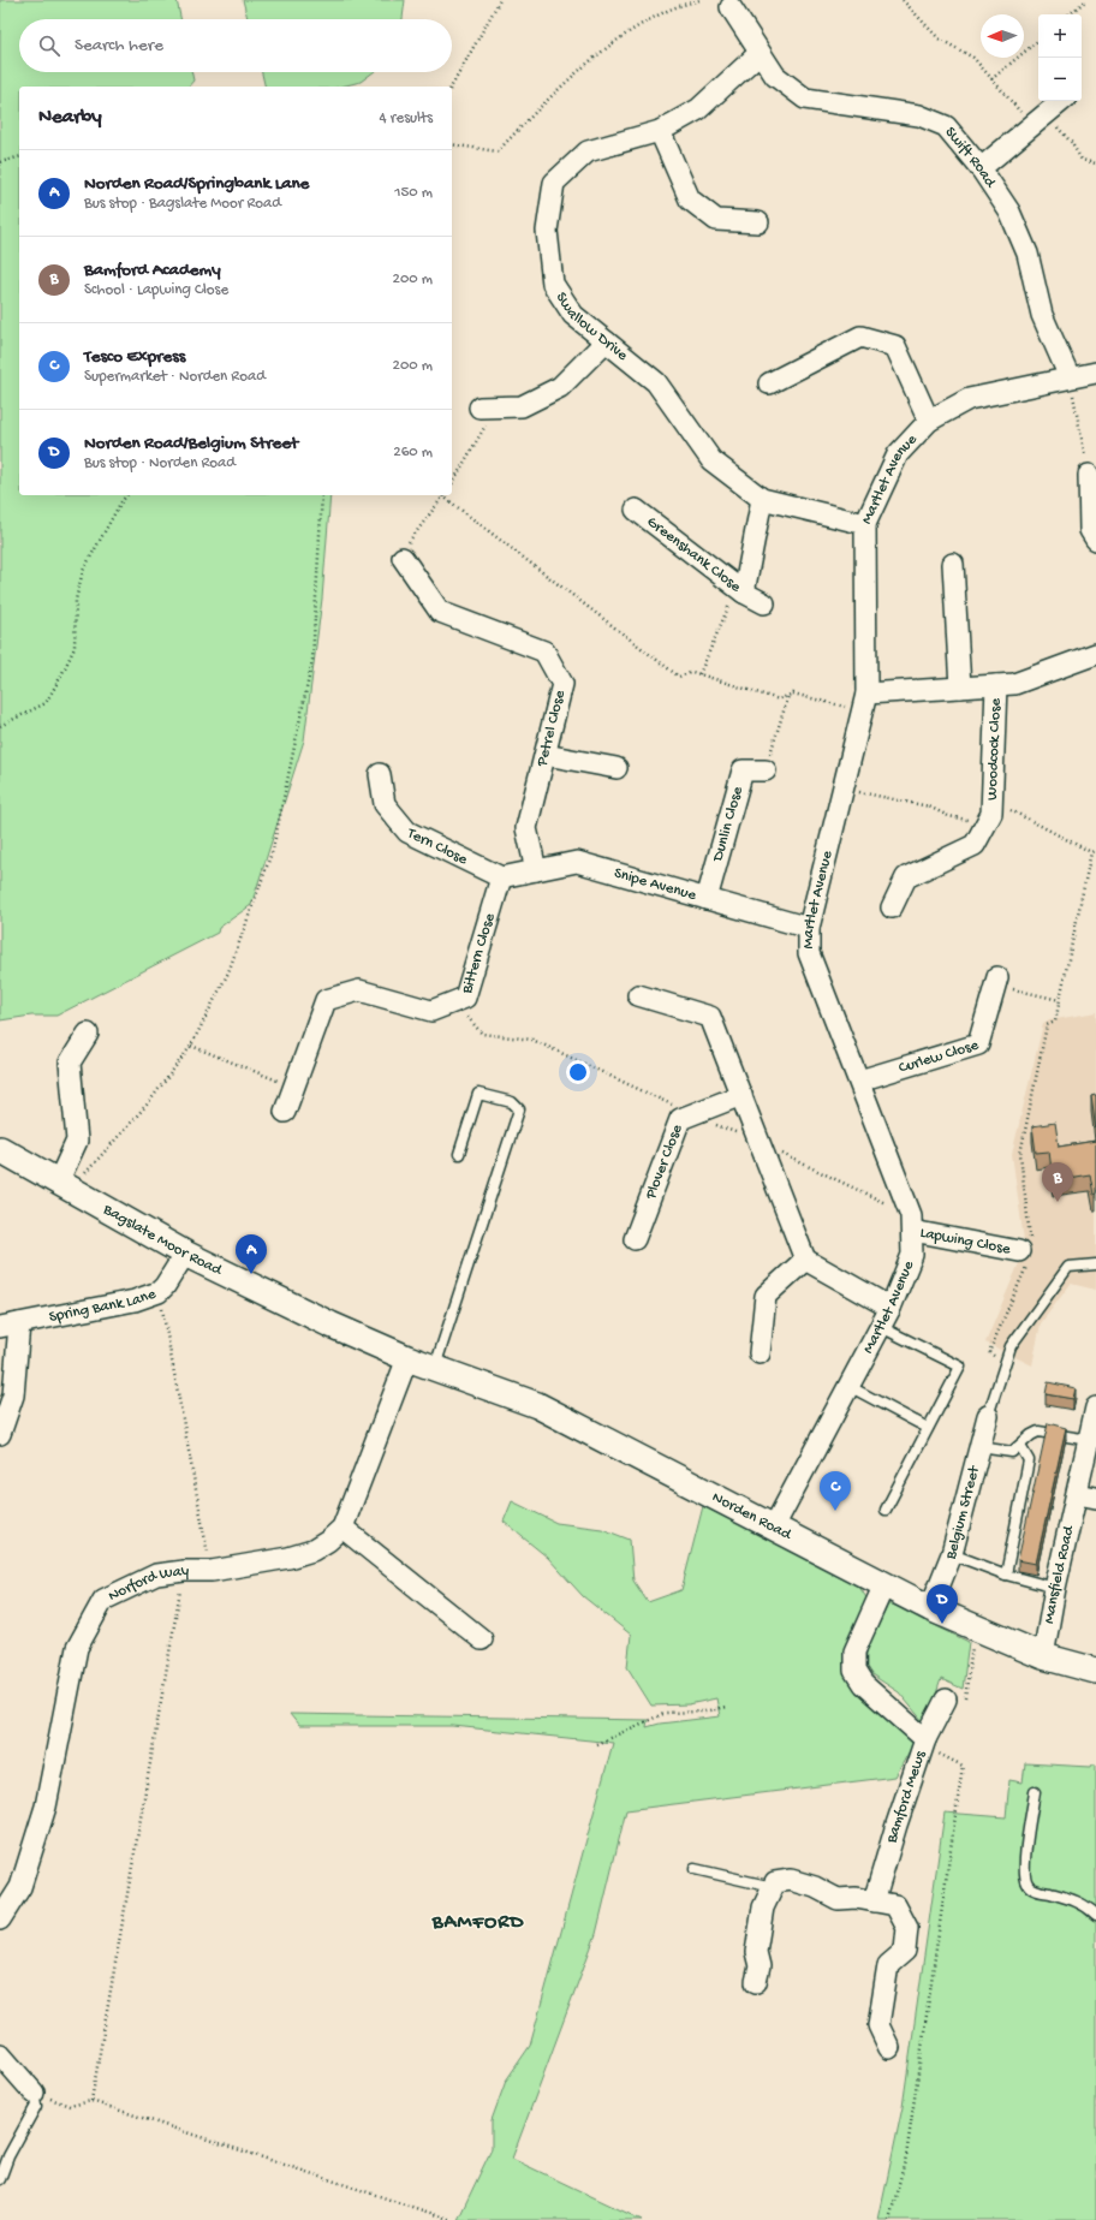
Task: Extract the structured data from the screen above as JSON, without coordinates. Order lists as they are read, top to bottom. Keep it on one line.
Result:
{"streets":{"street":["Swift Road","Swallow Drive","Martlet Avenue","Greenshank Close","Petrel Close","Woodcock Close","Dunlin Close","Tern Close","Snipe Avenue","Bittern Close","Curlew Close","Plover Close","Bagslate Moor Road","Lapwing Close","Spring Bank Lane","Belgium Street","Norden Road","Mansfield Road","Norford Way","Bamford Mews"]},"crossings":[["Swift Road","Swallow Drive"],["Swift Road","Martlet Avenue"],["Swallow Drive","Martlet Avenue"],["Swallow Drive","Greenshank Close"],["Martlet Avenue","Woodcock Close"],["Martlet Avenue","Snipe Avenue"],["Martlet Avenue","Curlew Close"],["Martlet Avenue","Lapwing Close"],["Martlet Avenue","Norden Road"],["Petrel Close","Snipe Avenue"],["Dunlin Close","Snipe Avenue"],["Tern Close","Snipe Avenue"],["Tern Close","Bittern Close"],["Snipe Avenue","Bittern Close"],["Bagslate Moor Road","Spring Bank Lane"],["Bagslate Moor Road","Norden Road"],["Bagslate Moor Road","Norford Way"],["Belgium Street","Norden Road"],["Norden Road","Mansfield Road"],["Norden Road","Norford Way"],["Norden Road","Bamford Mews"]],"districts":["BAMFORD"],"north":"left","page":{"map_buttons":["+","−"],"search":"Search here","heading":["Nearby","4 results"],"list":[{"mark":"A","name":"Norden Road/Springbank Lane","note":"Bus stop · Bagslate Moor Road","value":"150 m"},{"mark":"B","name":"Bamford Academy","note":"School · Lapwing Close","value":"200 m"},{"mark":"C","name":"Tesco Express","note":"Supermarket · Norden Road","value":"200 m"},{"mark":"D","name":"Norden Road/Belgium Street","note":"Bus stop · Norden Road","value":"260 m"}],"pins":["B","A","C","D"]}}
